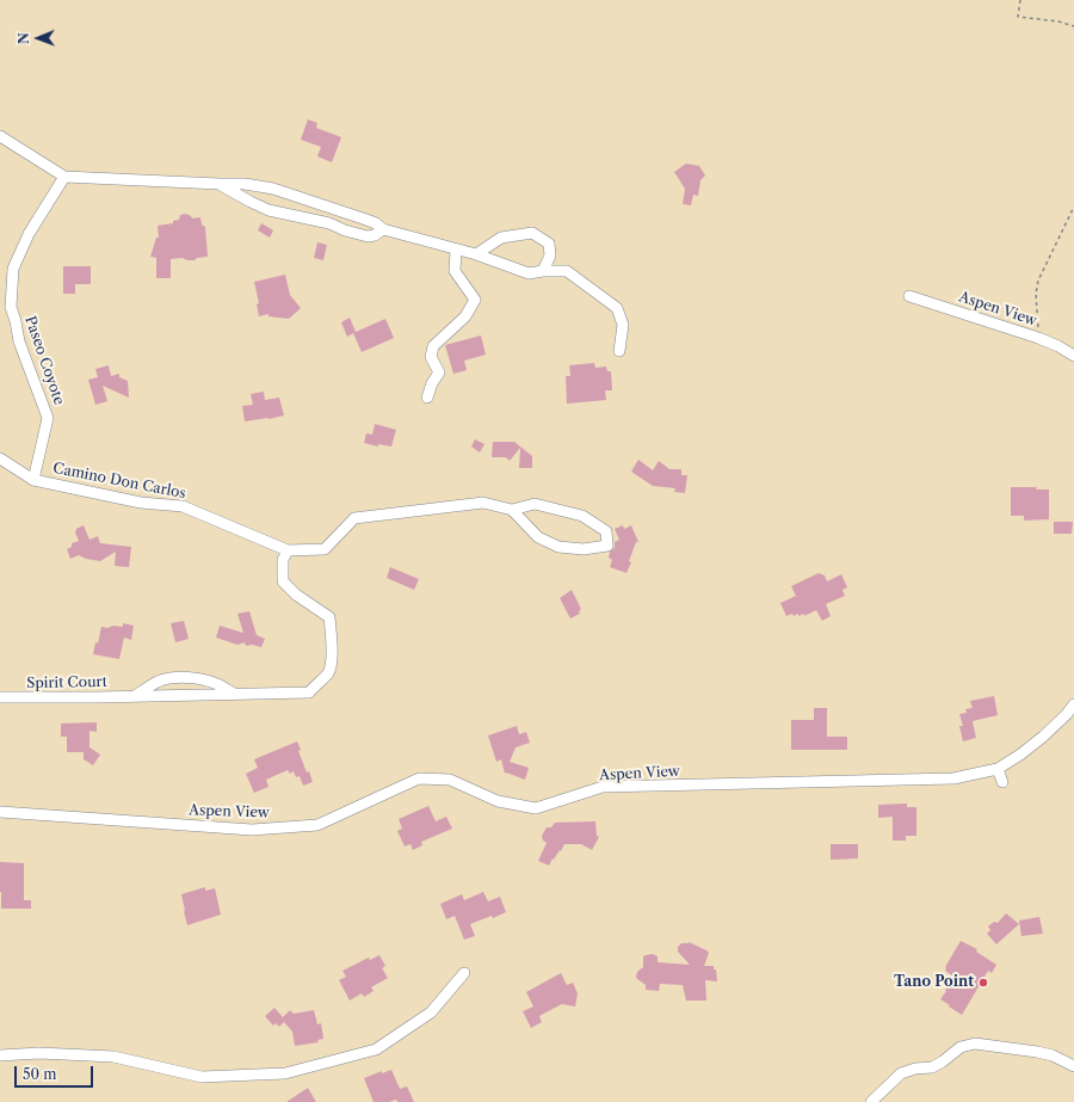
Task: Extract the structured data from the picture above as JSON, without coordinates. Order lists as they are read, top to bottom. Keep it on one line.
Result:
{"streets":{"street":["Aspen View","Paseo Coyote","Camino Don Carlos","Spirit Court"]},"crossings":[["Paseo Coyote","Camino Don Carlos"],["Camino Don Carlos","Spirit Court"]],"places":["Tano Point"],"scale_bar":"50 m","north":"left"}
